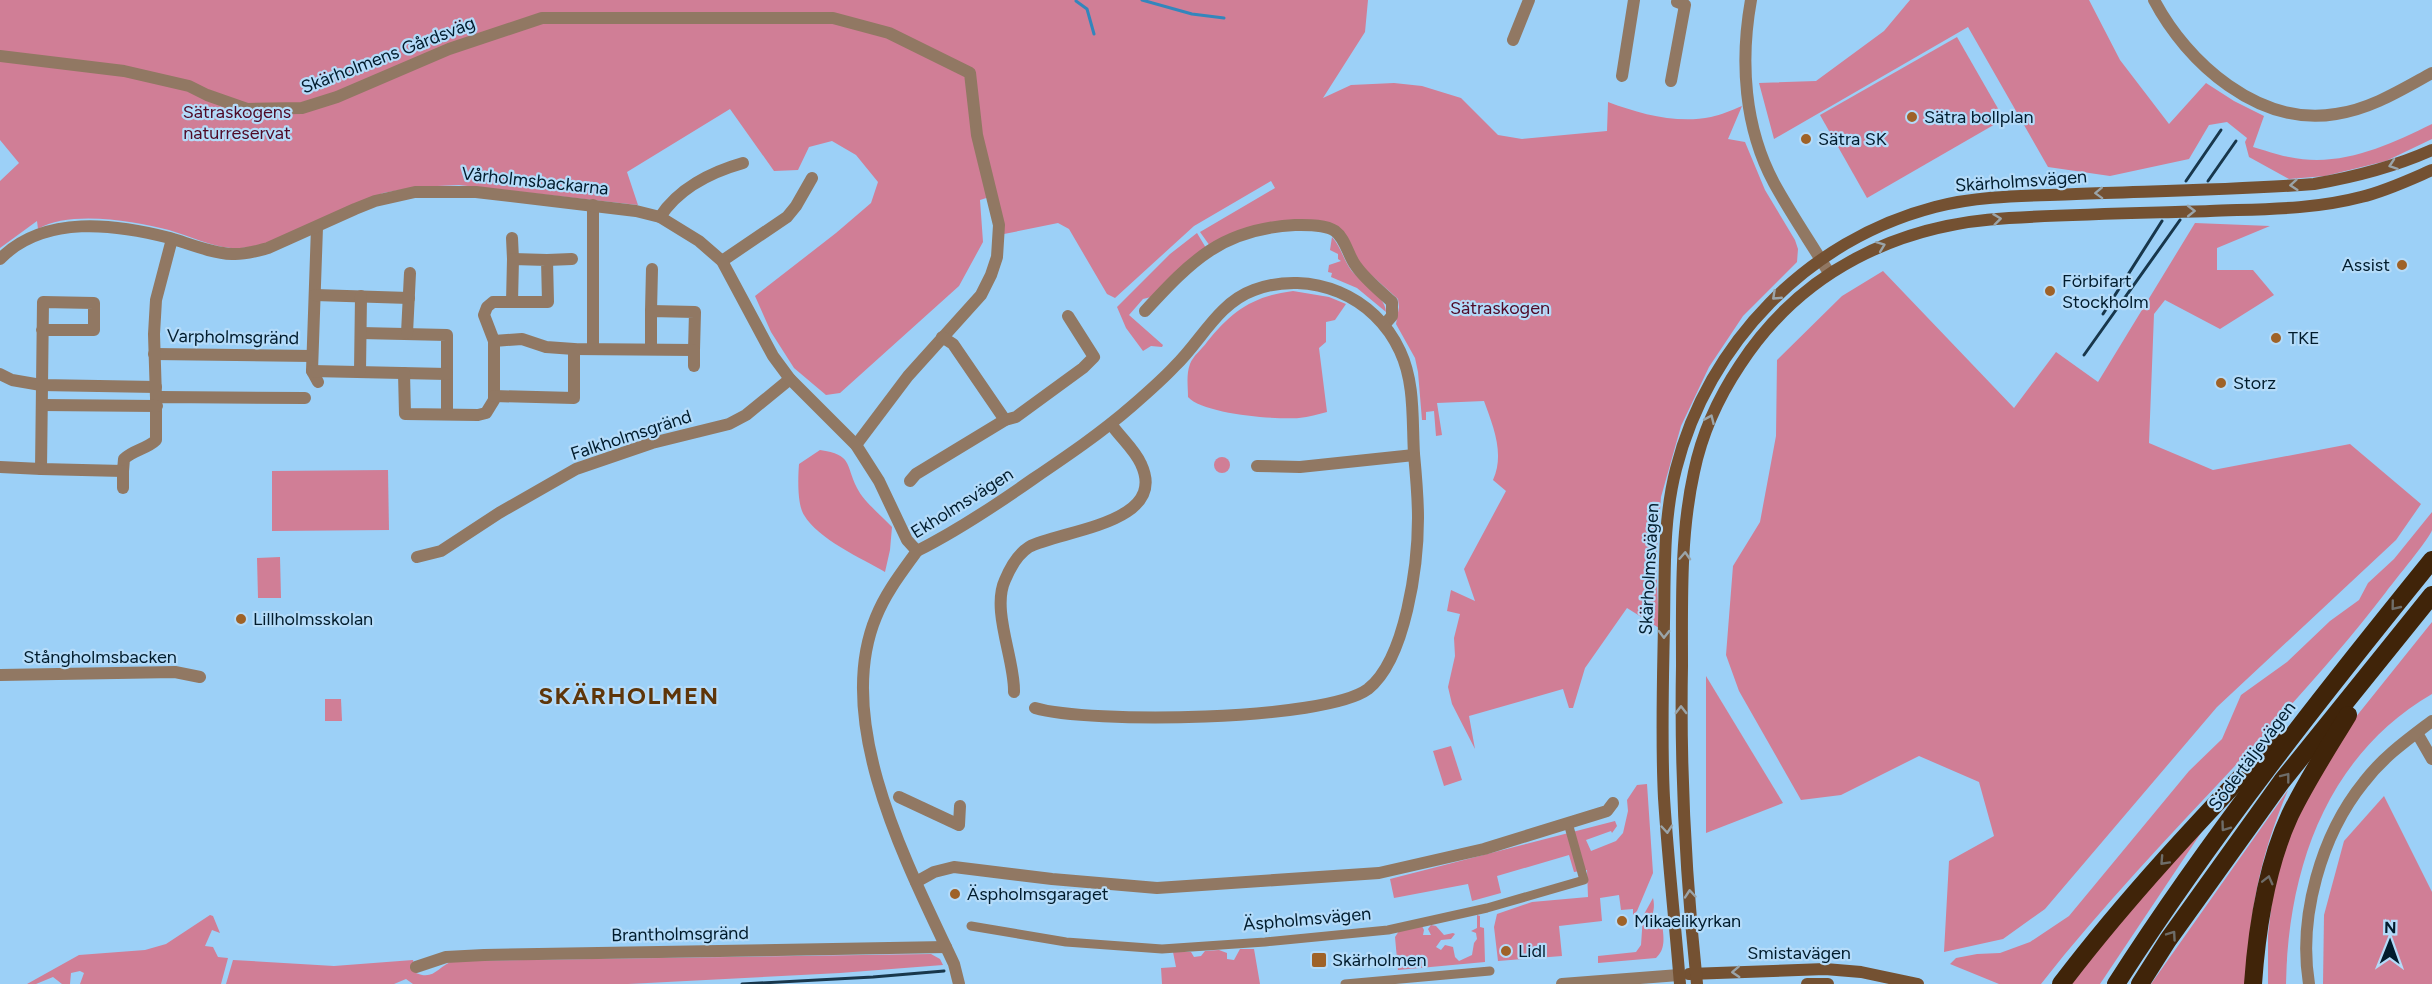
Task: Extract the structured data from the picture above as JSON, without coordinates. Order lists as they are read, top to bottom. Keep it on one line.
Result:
{"streets":{"highway":["Södertäljevägen"],"main road":["Skärholmsvägen","Smistavägen"],"street":["Skärholmens Gårdsväg","Vårholmsbackarna","Varpholmsgränd","Falkholmsgränd","Ekholmsvägen","Stångholmsbacken","Äspholmsvägen","Brantholmsgränd"]},"crossings":[["Vårholmsbackarna","Varpholmsgränd"],["Vårholmsbackarna","Falkholmsgränd"],["Vårholmsbackarna","Ekholmsvägen"],["Skärholmsvägen","Smistavägen"],["Ekholmsvägen","Brantholmsgränd"]],"one_way":["Smistavägen"],"districts":["SKÄRHOLMEN"],"parks":["Sätraskogens naturreservat","Sätraskogen"],"places":{"other":["Sätra bollplan","Sätra SK","Assist","Förbifart Stockholm","TKE","Storz","Lillholmsskolan","Äspholmsgaraget","Mikaelikyrkan","Lidl"],"transit":["Skärholmen"]},"north":"top"}
